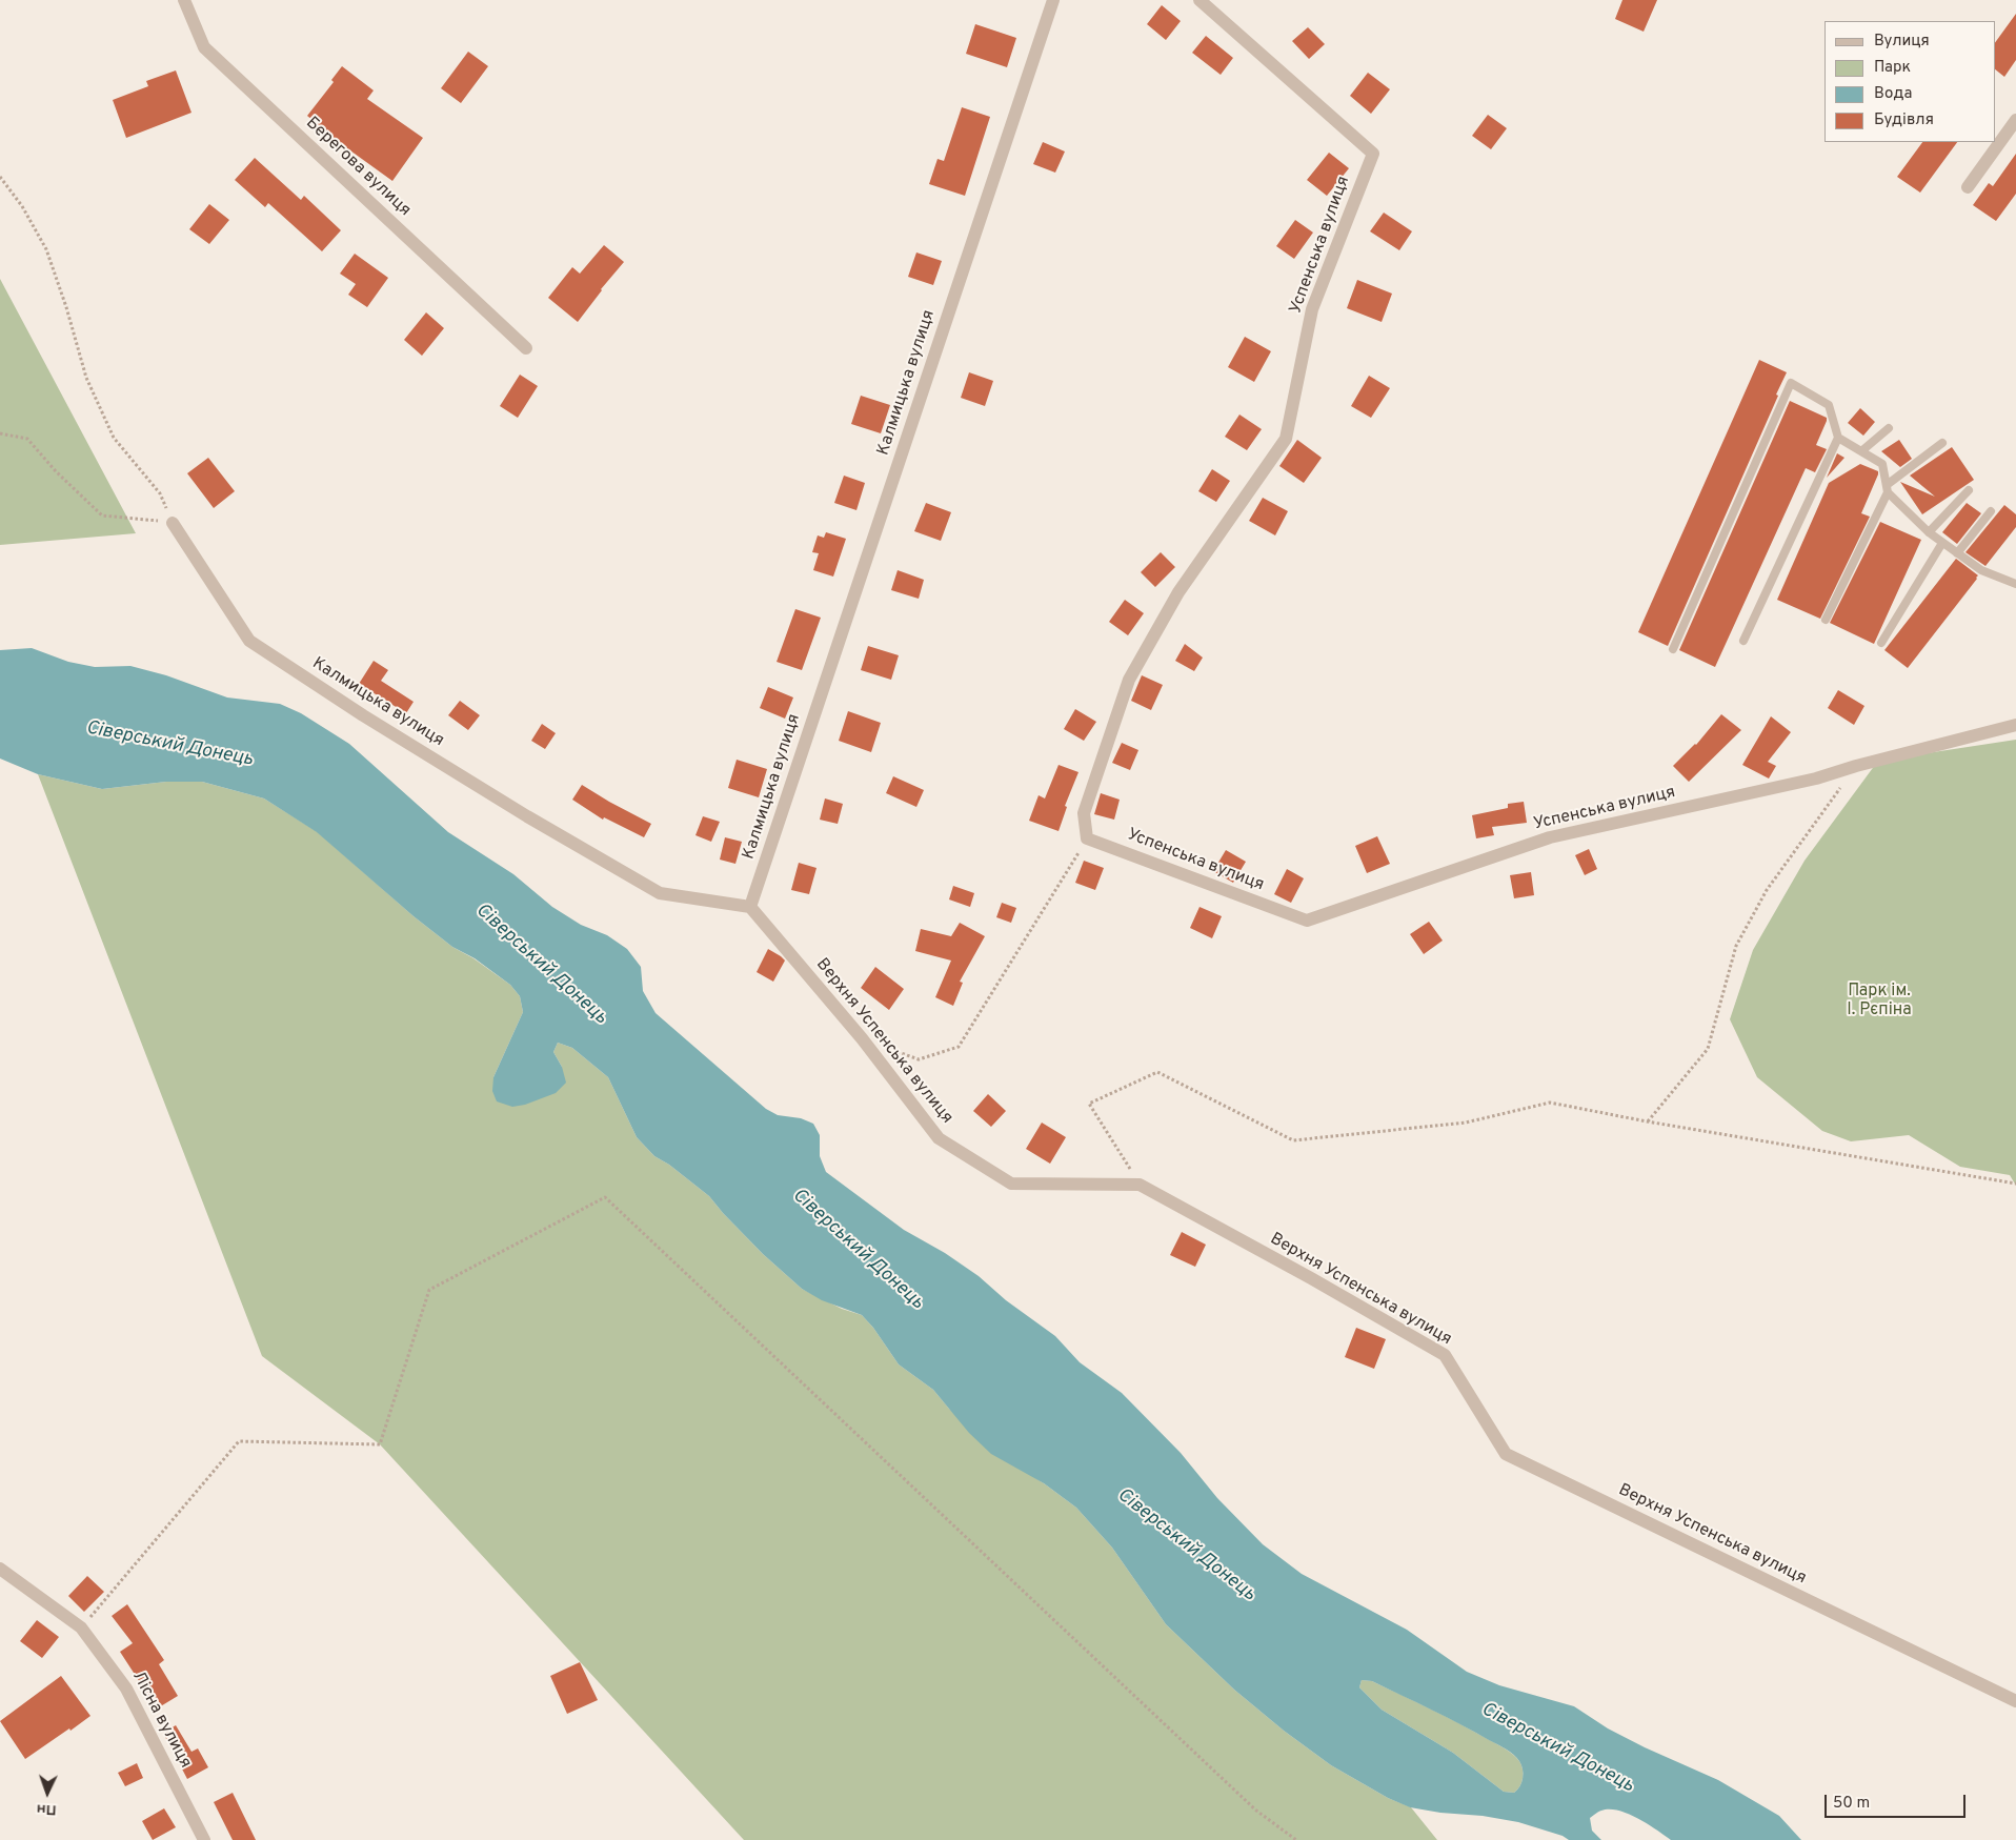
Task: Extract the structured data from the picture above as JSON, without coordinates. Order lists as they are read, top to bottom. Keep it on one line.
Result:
{"streets":{"street":["Берегова вулиця","Успенська вулиця","Калмицька вулиця","Верхня Успенська вулиця","Лісна вулиця"]},"crossings":[["Калмицька вулиця","Верхня Успенська вулиця"]],"water":["Сіверський Донець"],"parks":["Парк ім. І. Рєпіна"],"legend":["Вулиця","Парк","Вода","Будівля"],"scale_bar":"50 m","north":"bottom"}
